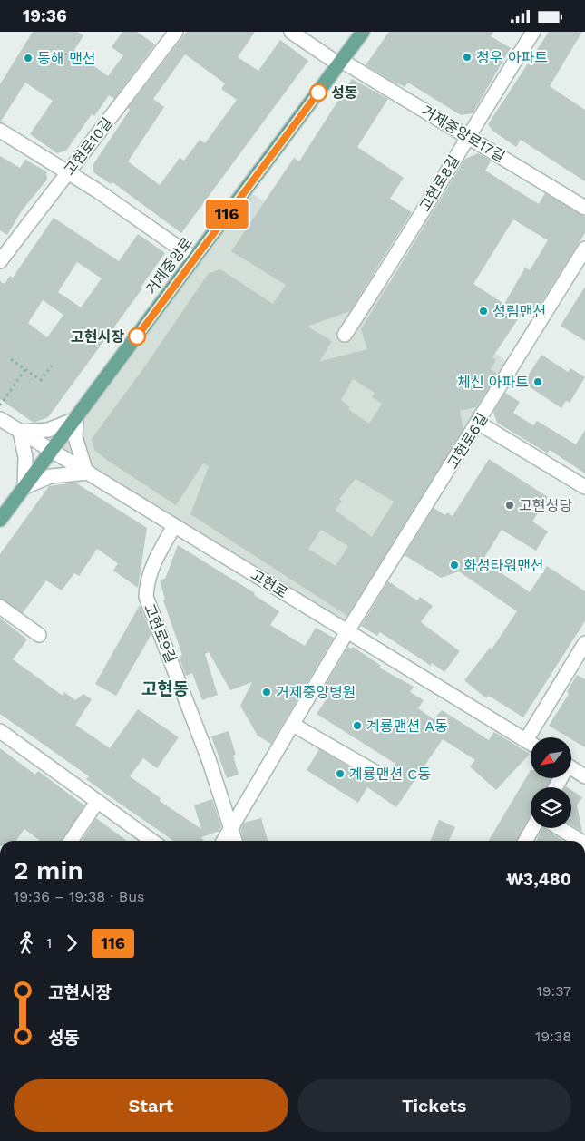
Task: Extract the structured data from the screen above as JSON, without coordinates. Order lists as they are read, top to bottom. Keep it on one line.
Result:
{"streets":{"main road":["거제중앙로"],"street":["거제중앙로17길","고현로10길","고현로8길","고현로6길","고현로","고현로9길"]},"crossings":[["거제중앙로17길","고현로8길"],["거제중앙로17길","거제중앙로"],["거제중앙로","고현로"],["고현로6길","고현로"],["고현로6길","고현로9길"],["고현로","고현로9길"]],"districts":["고현동"],"places":["청우 아파트","동해 맨션","성동","성림맨션","고현시장","체신 아파트","고현성당","화성타워맨션","거제중앙병원","계룡맨션 A동","계룡맨션 C동"],"lines":["bus line 116"],"north":"bottom left","page":{"status":"19:36","on_map":"116","heading":["2 min","19:36 – 19:38 · Bus","₩3,480"],"legs":["1","116"],"list":[{"name":"고현시장","value":"19:37"},{"name":"성동","value":"19:38"}],"buttons":["Start","Tickets"]}}
